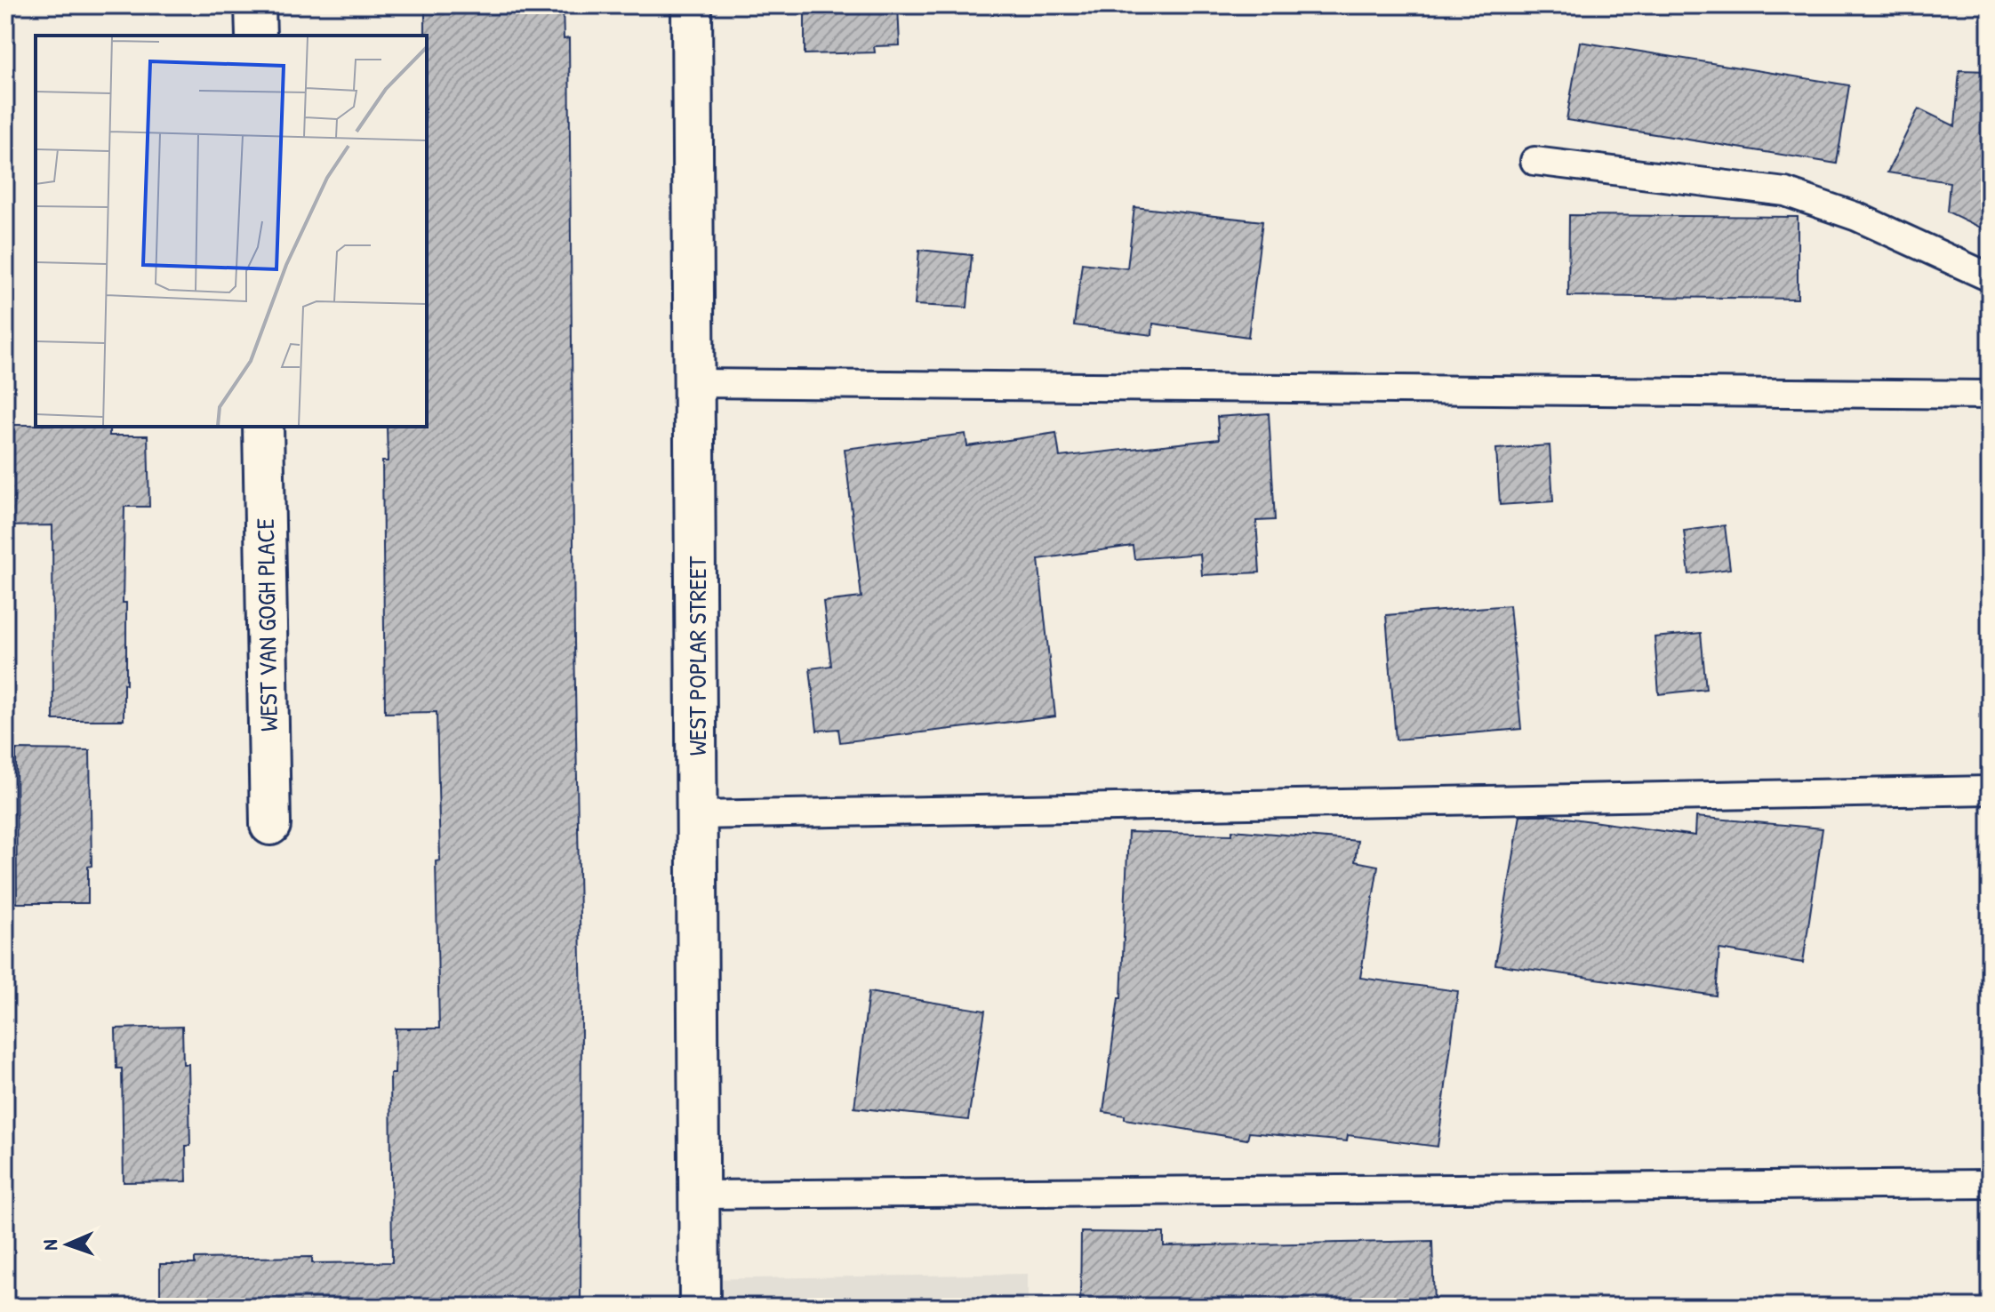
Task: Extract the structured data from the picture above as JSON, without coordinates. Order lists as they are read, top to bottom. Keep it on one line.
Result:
{"streets":{"street":["WEST VAN GOGH PLACE","WEST POPLAR STREET"]},"north":"left"}
